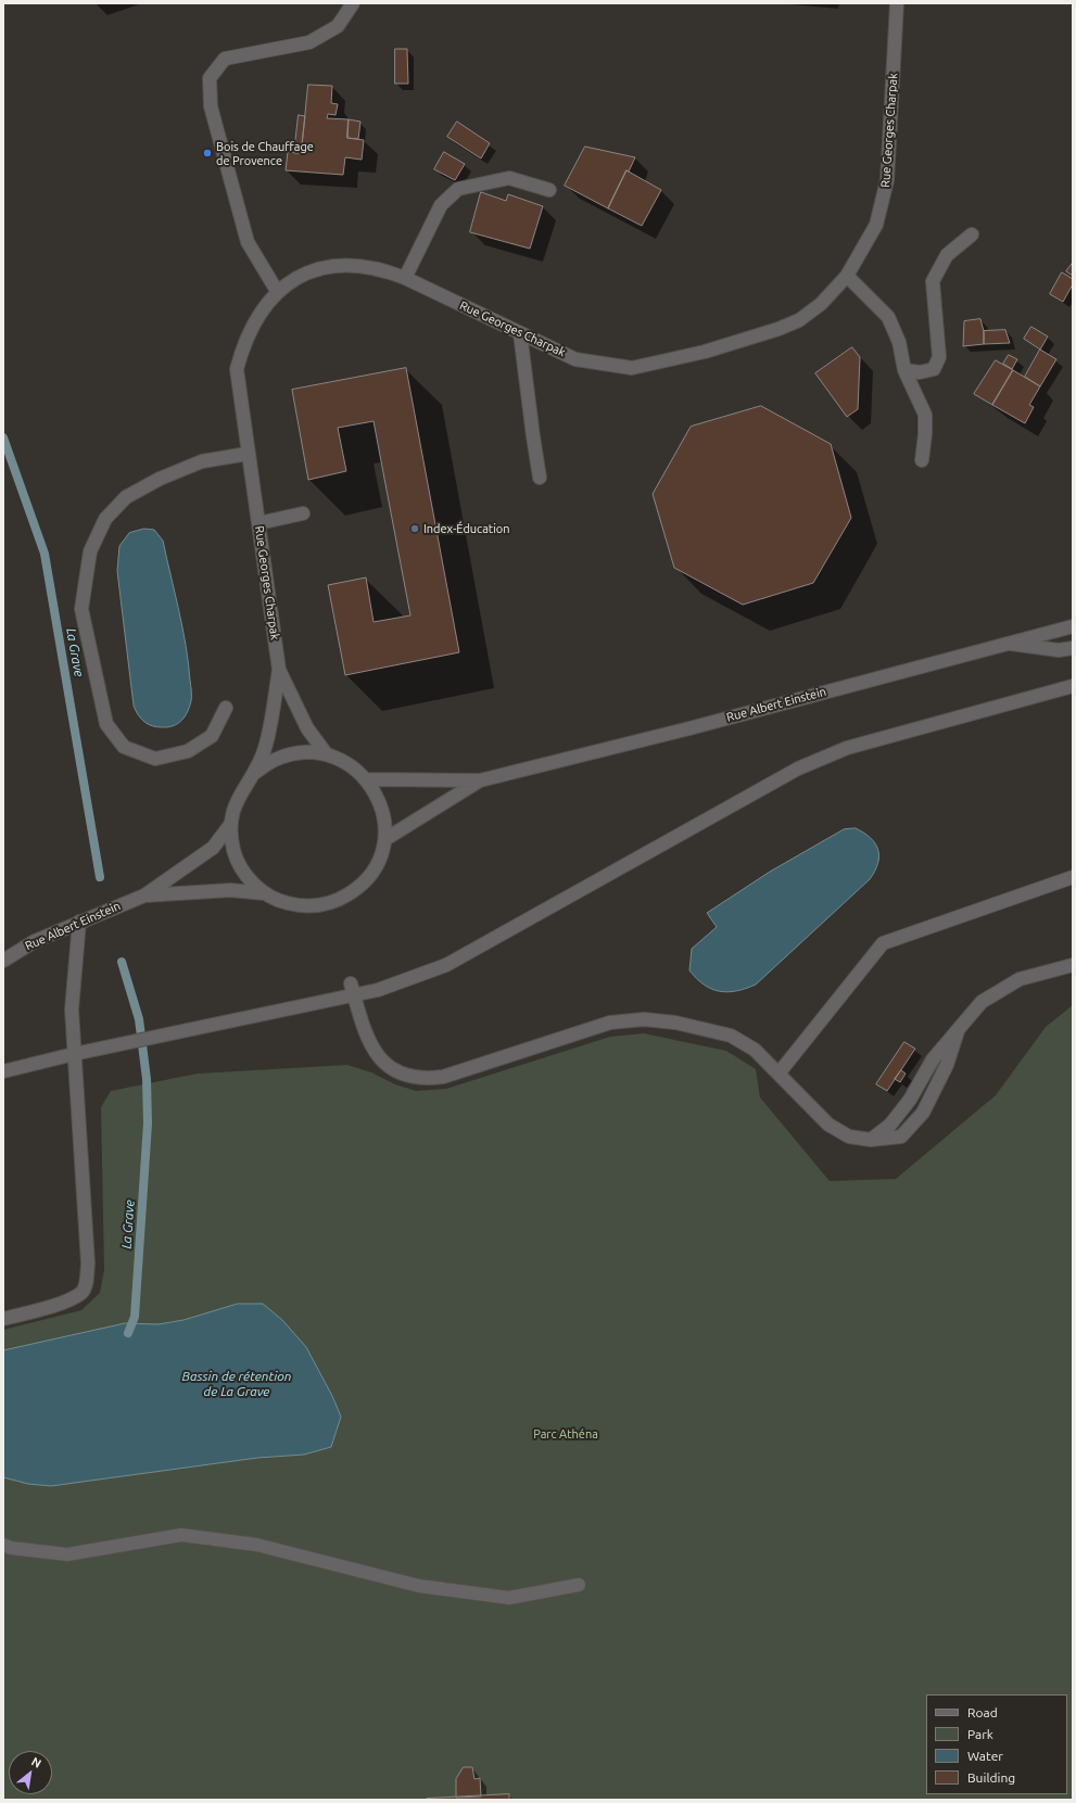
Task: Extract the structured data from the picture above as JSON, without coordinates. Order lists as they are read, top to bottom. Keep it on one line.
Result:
{"streets":{"street":["Rue Georges Charpak","Rue Albert Einstein"]},"water":["La Grave","Bassin de rétention de La Grave"],"parks":["Parc Athéna"],"places":["Bois de Chauffage de Provence","Index-Éducation"],"legend":["Road","Park","Water","Building"],"north":"top right"}
